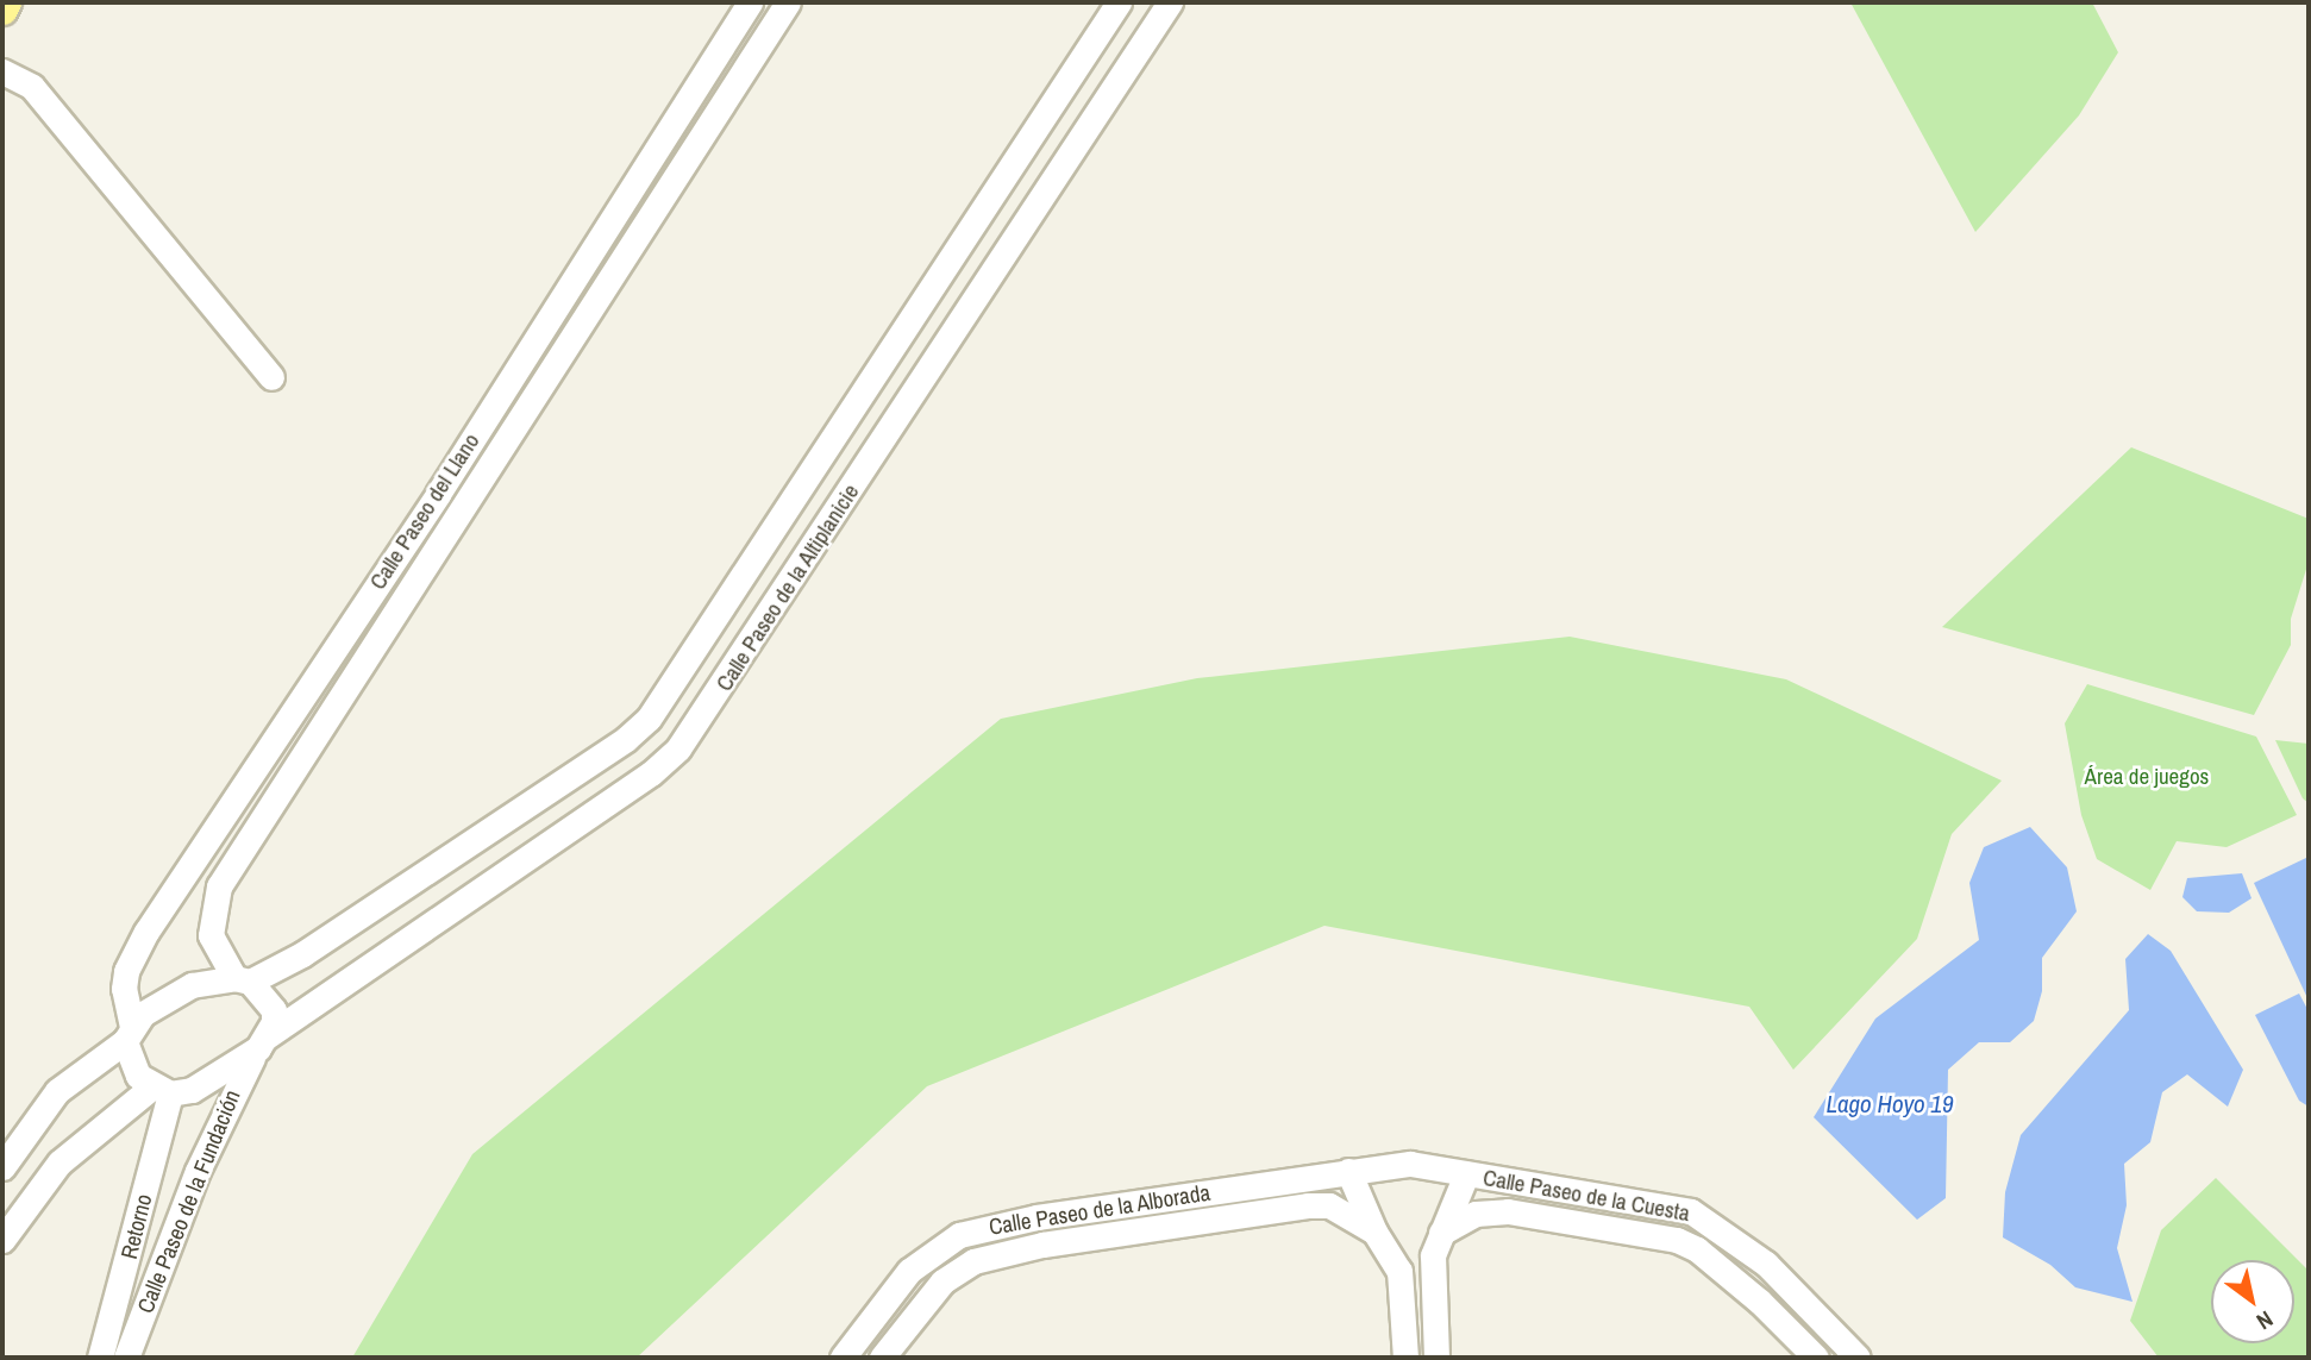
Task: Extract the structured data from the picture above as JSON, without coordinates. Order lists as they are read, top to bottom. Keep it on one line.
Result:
{"streets":{"street":["Calle Paseo del Llano","Calle Paseo de la Altiplanicie","Calle Paseo de la Cuesta","Calle Paseo de la Fundación","Calle Paseo de la Alborada","Retorno"]},"crossings":[["Calle Paseo del Llano","Calle Paseo de la Altiplanicie"],["Calle Paseo del Llano","Calle Paseo de la Fundación"],["Calle Paseo del Llano","Retorno"],["Calle Paseo de la Altiplanicie","Calle Paseo de la Fundación"],["Calle Paseo de la Altiplanicie","Retorno"],["Calle Paseo de la Cuesta","Calle Paseo de la Alborada"],["Calle Paseo de la Fundación","Retorno"]],"water":["Lago Hoyo 19"],"parks":["Área de juegos"],"north":"bottom right"}
